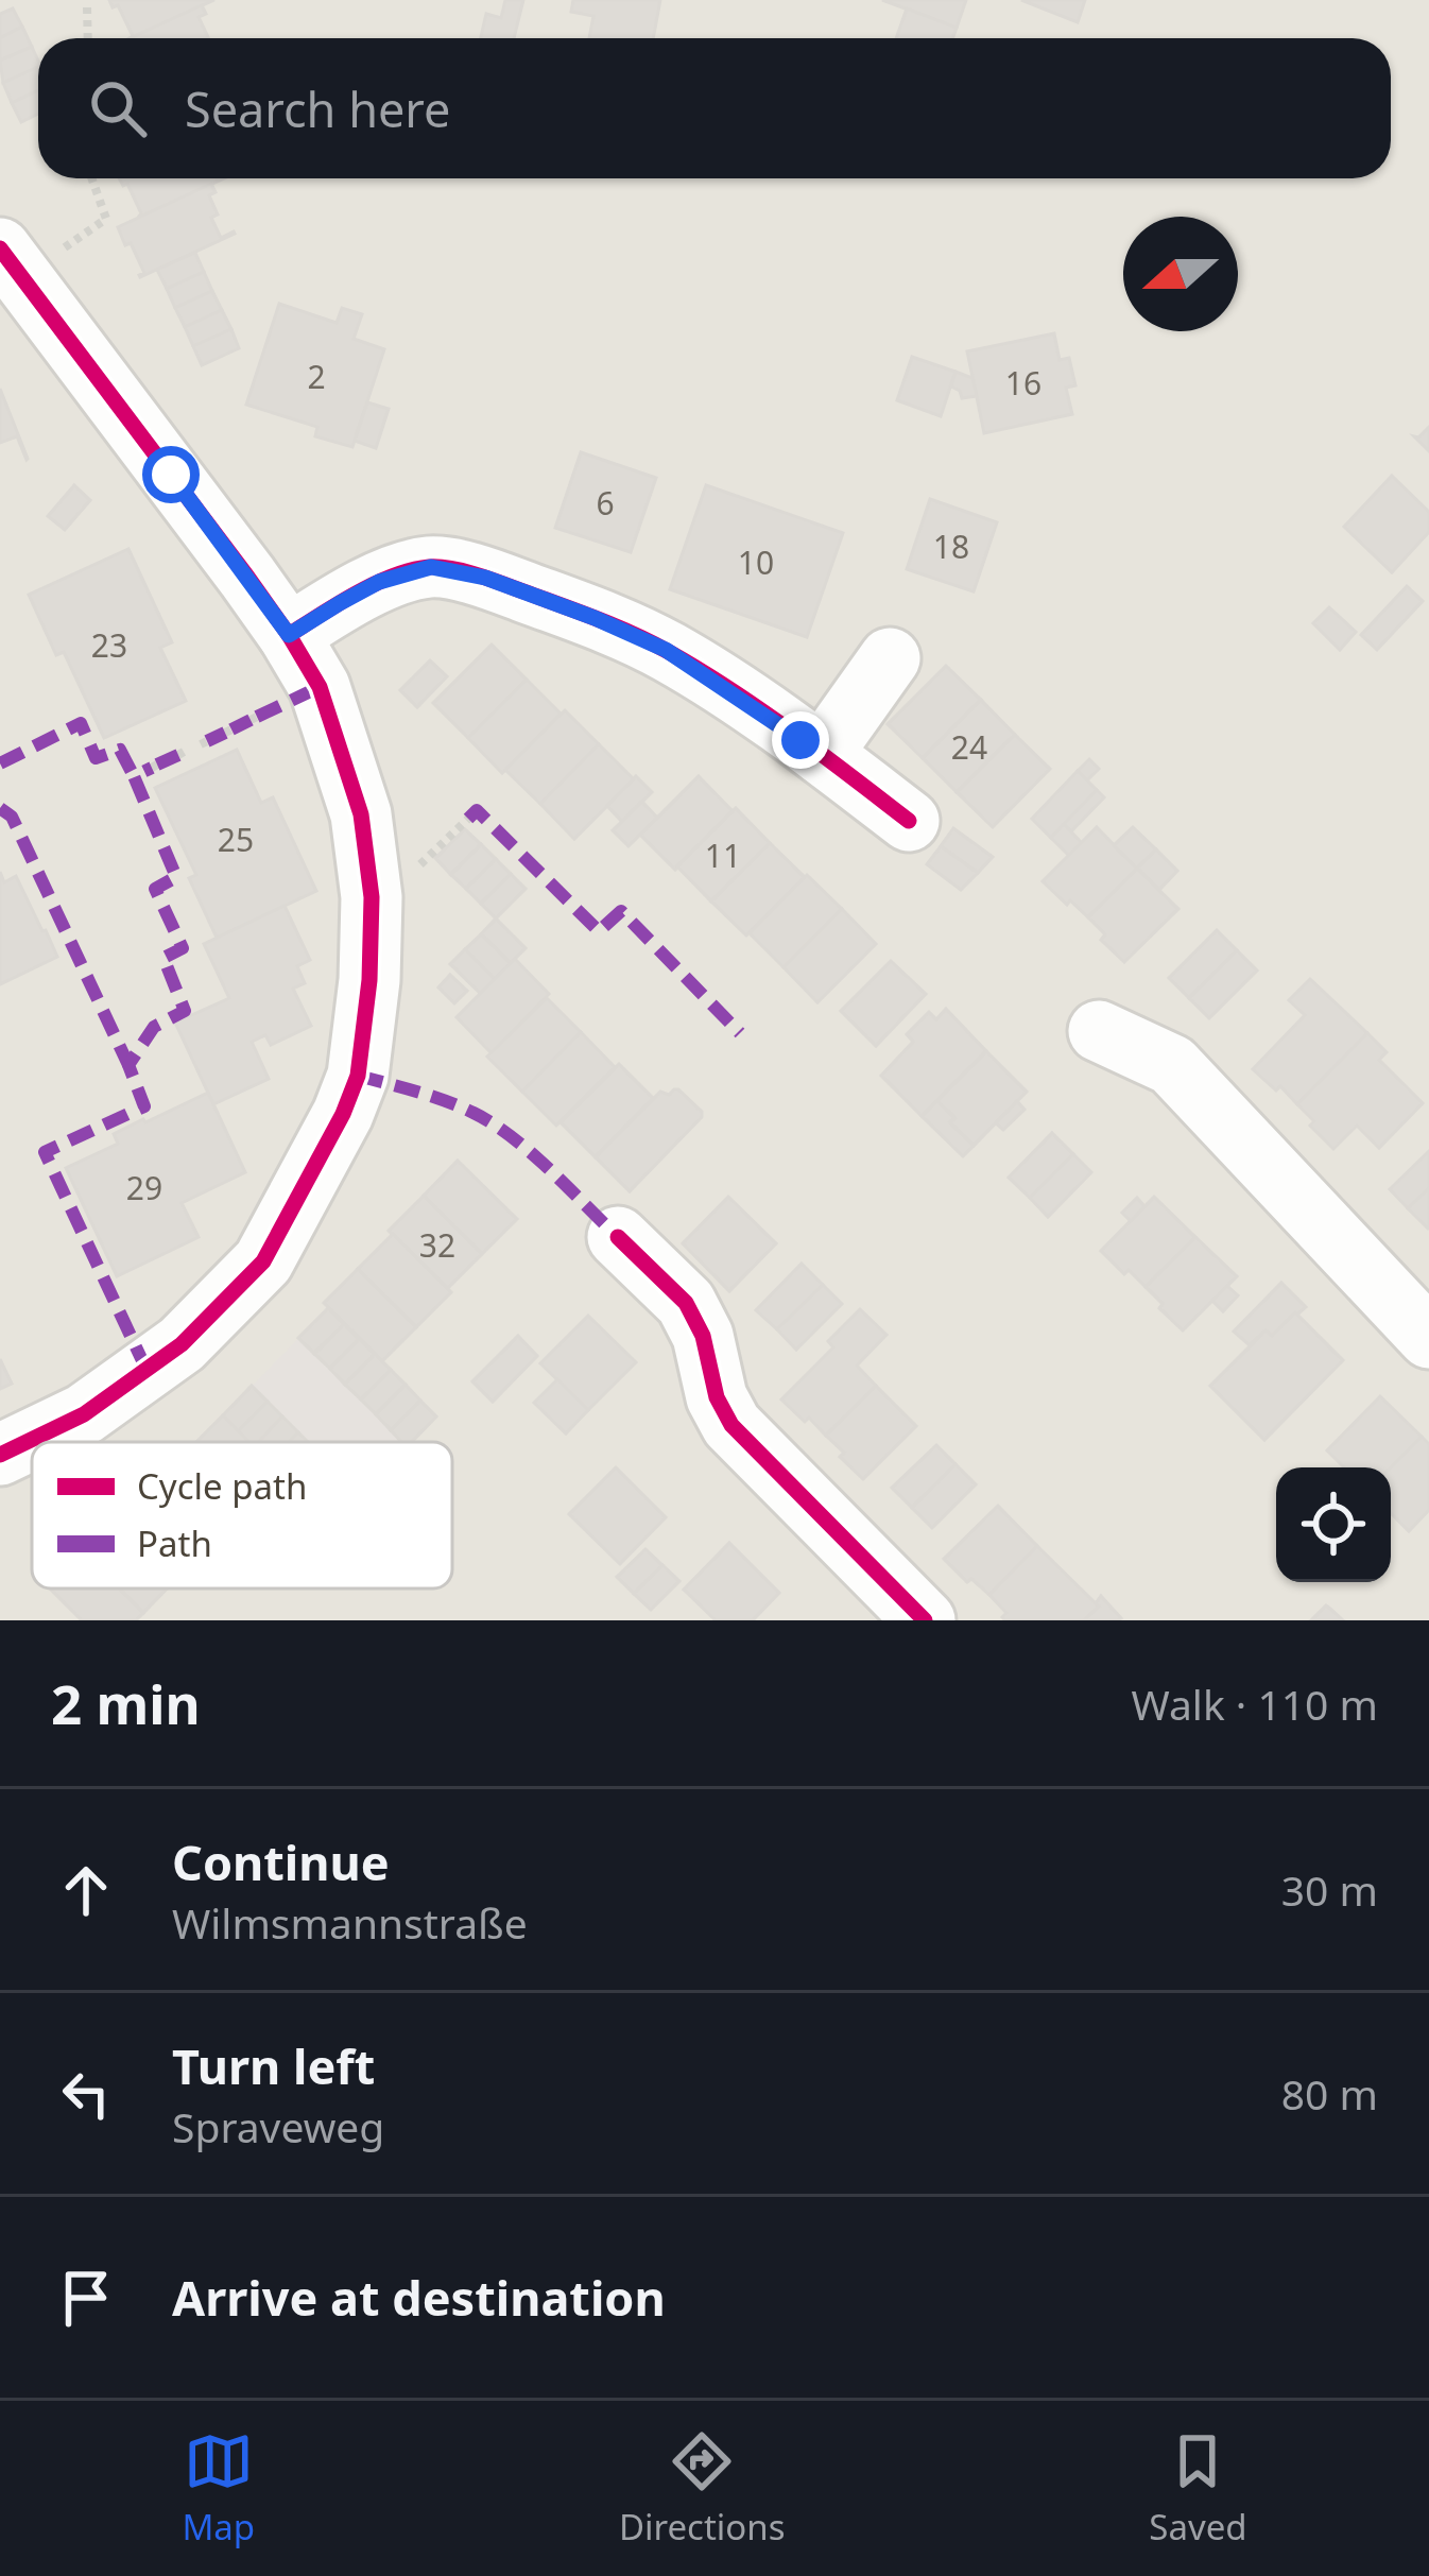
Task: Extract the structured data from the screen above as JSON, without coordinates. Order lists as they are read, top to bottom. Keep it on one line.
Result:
{"house_numbers":["2","16","6","18","10","23","24","25","11","29","32"],"legend":["Cycle path","Path"],"north":"left","page":{"search":"Search here","heading":["2 min","Walk · 110 m"],"list":[["Continue","Wilmsmannstraße","30 m"],["Turn left","Spraveweg","80 m"],"Arrive at destination"],"nav":["Map","Directions","Saved"]}}
